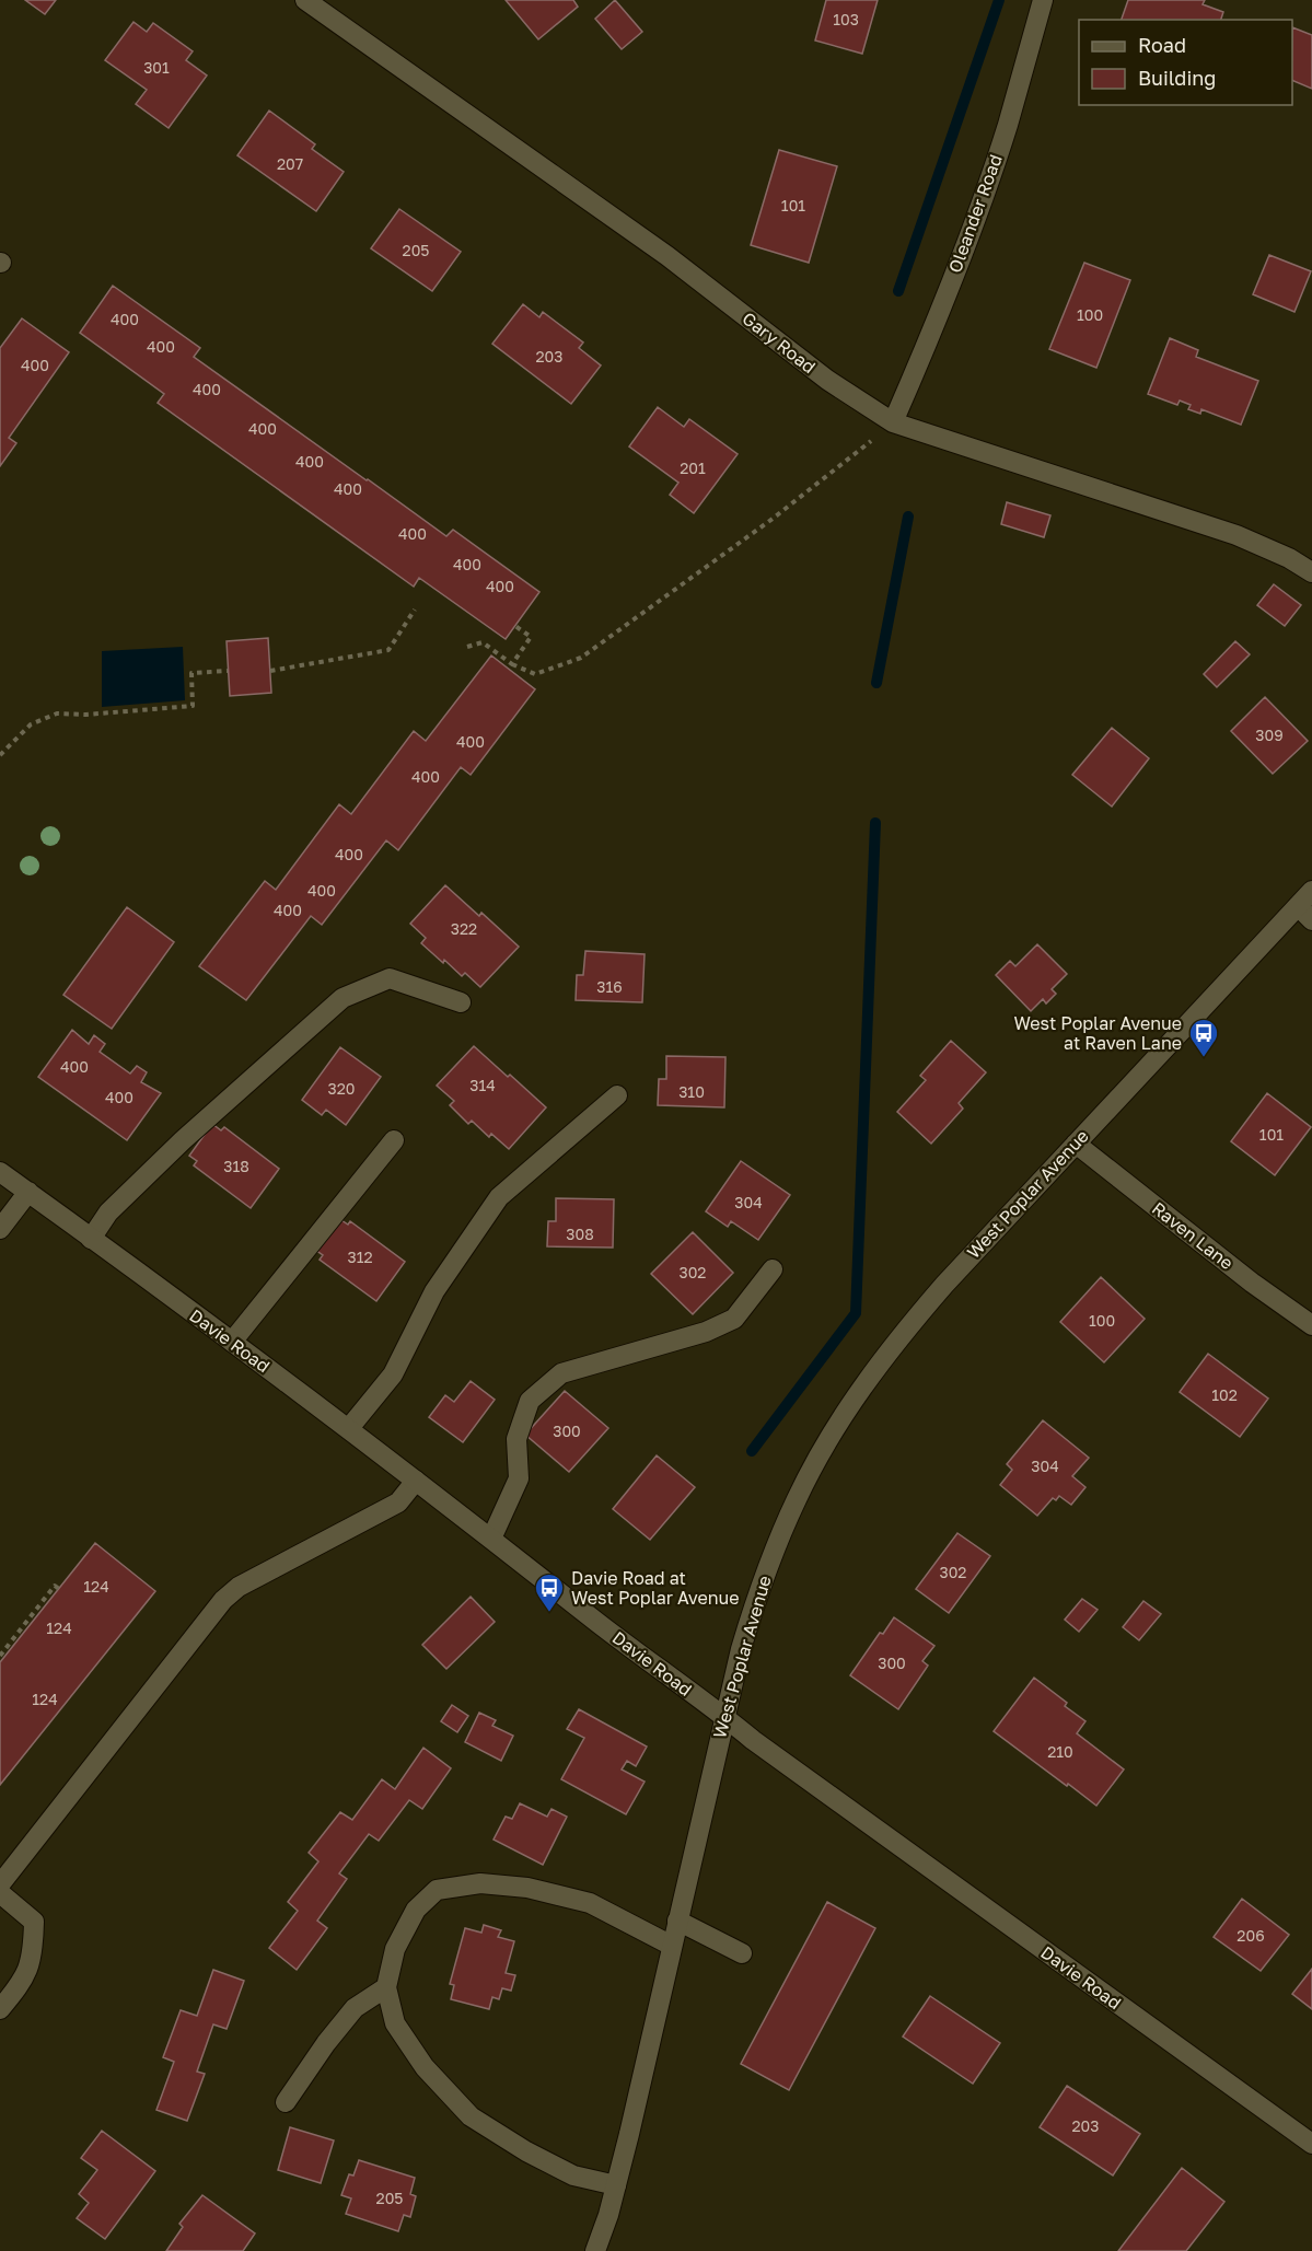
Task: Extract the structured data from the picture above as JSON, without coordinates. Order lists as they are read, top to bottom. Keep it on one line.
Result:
{"streets":{"street":["Oleander Road","Gary Road","West Poplar Avenue","Raven Lane","Davie Road"]},"crossings":[["Oleander Road","Gary Road"],["West Poplar Avenue","Raven Lane"],["West Poplar Avenue","Davie Road"]],"places":{"bus stop":["West Poplar Avenue at Raven Lane","Davie Road at West Poplar Avenue"]},"house_numbers":["103","301","207","101","205","100","400","400","203","400","400","400","400","201","400","400","400","400","309","400","400","400","400","400","322","316","400","314","320","310","400","101","318","304","308","312","302","100","102","300","304","302","124","124","300","124","210","206","203","205"],"legend":["Road","Building"]}
